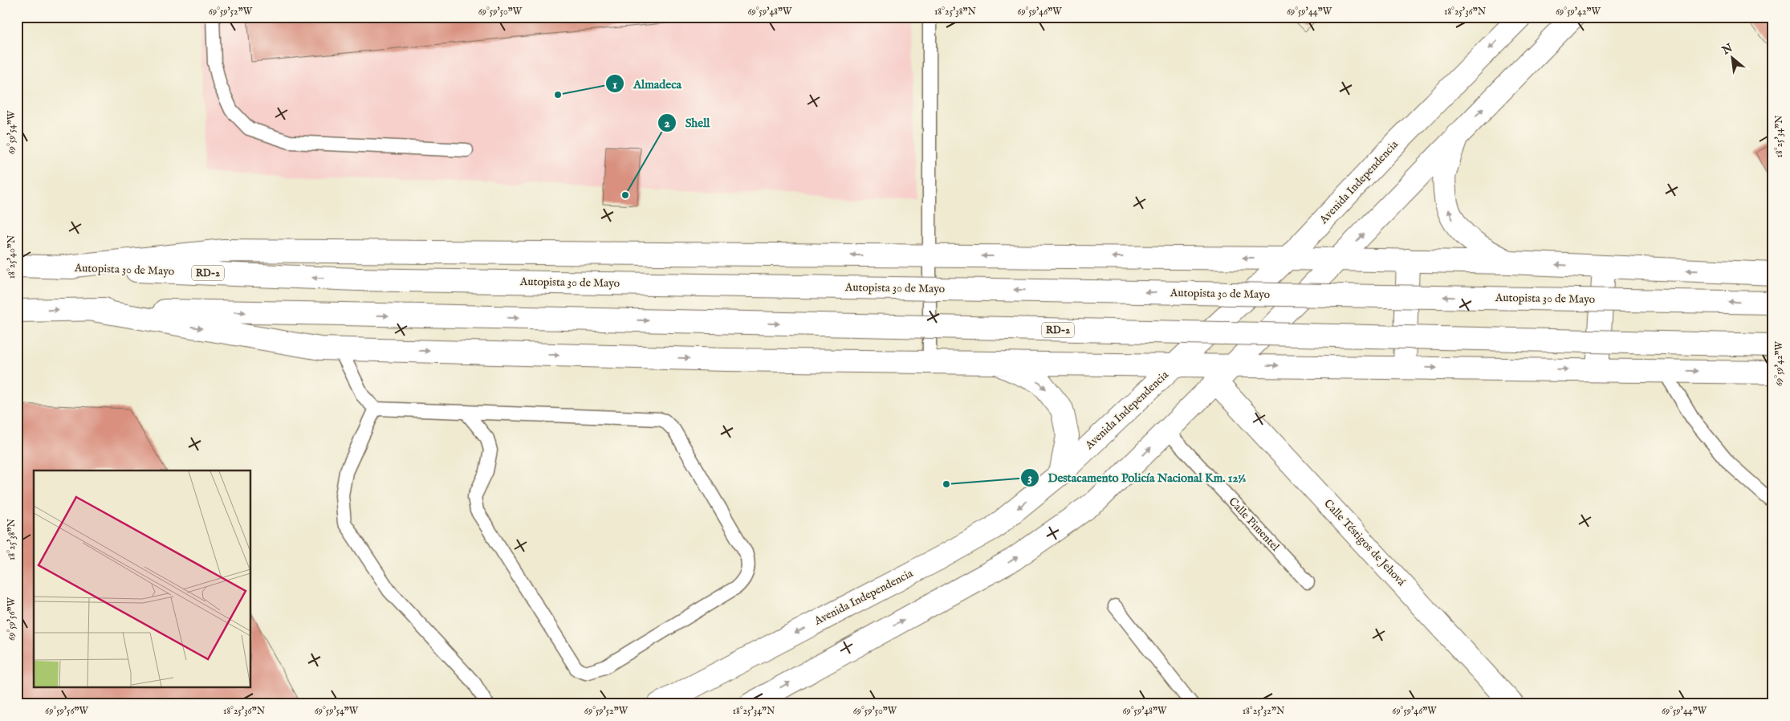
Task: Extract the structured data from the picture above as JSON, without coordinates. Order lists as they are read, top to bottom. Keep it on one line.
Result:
{"streets":{"main road":["Avenida Independencia","Autopista 30 de Mayo","RD-2","Calle Téstigos de Jehová"],"lane":["Calle Pimentel"]},"places":["Almadeca","Shell","Destacamento Policía Nacional Km. 12½"],"north":"top left","coordinates":["69°59'52\"W","69°59'50\"W","69°59'48\"W","18°25'38\"N","69°59'46\"W","69°59'44\"W","18°25'36\"N","69°59'42\"W","69°59'54\"W","18°25'34\"N","18°25'40\"N","69°59'56\"W","18°25'32\"N"]}
